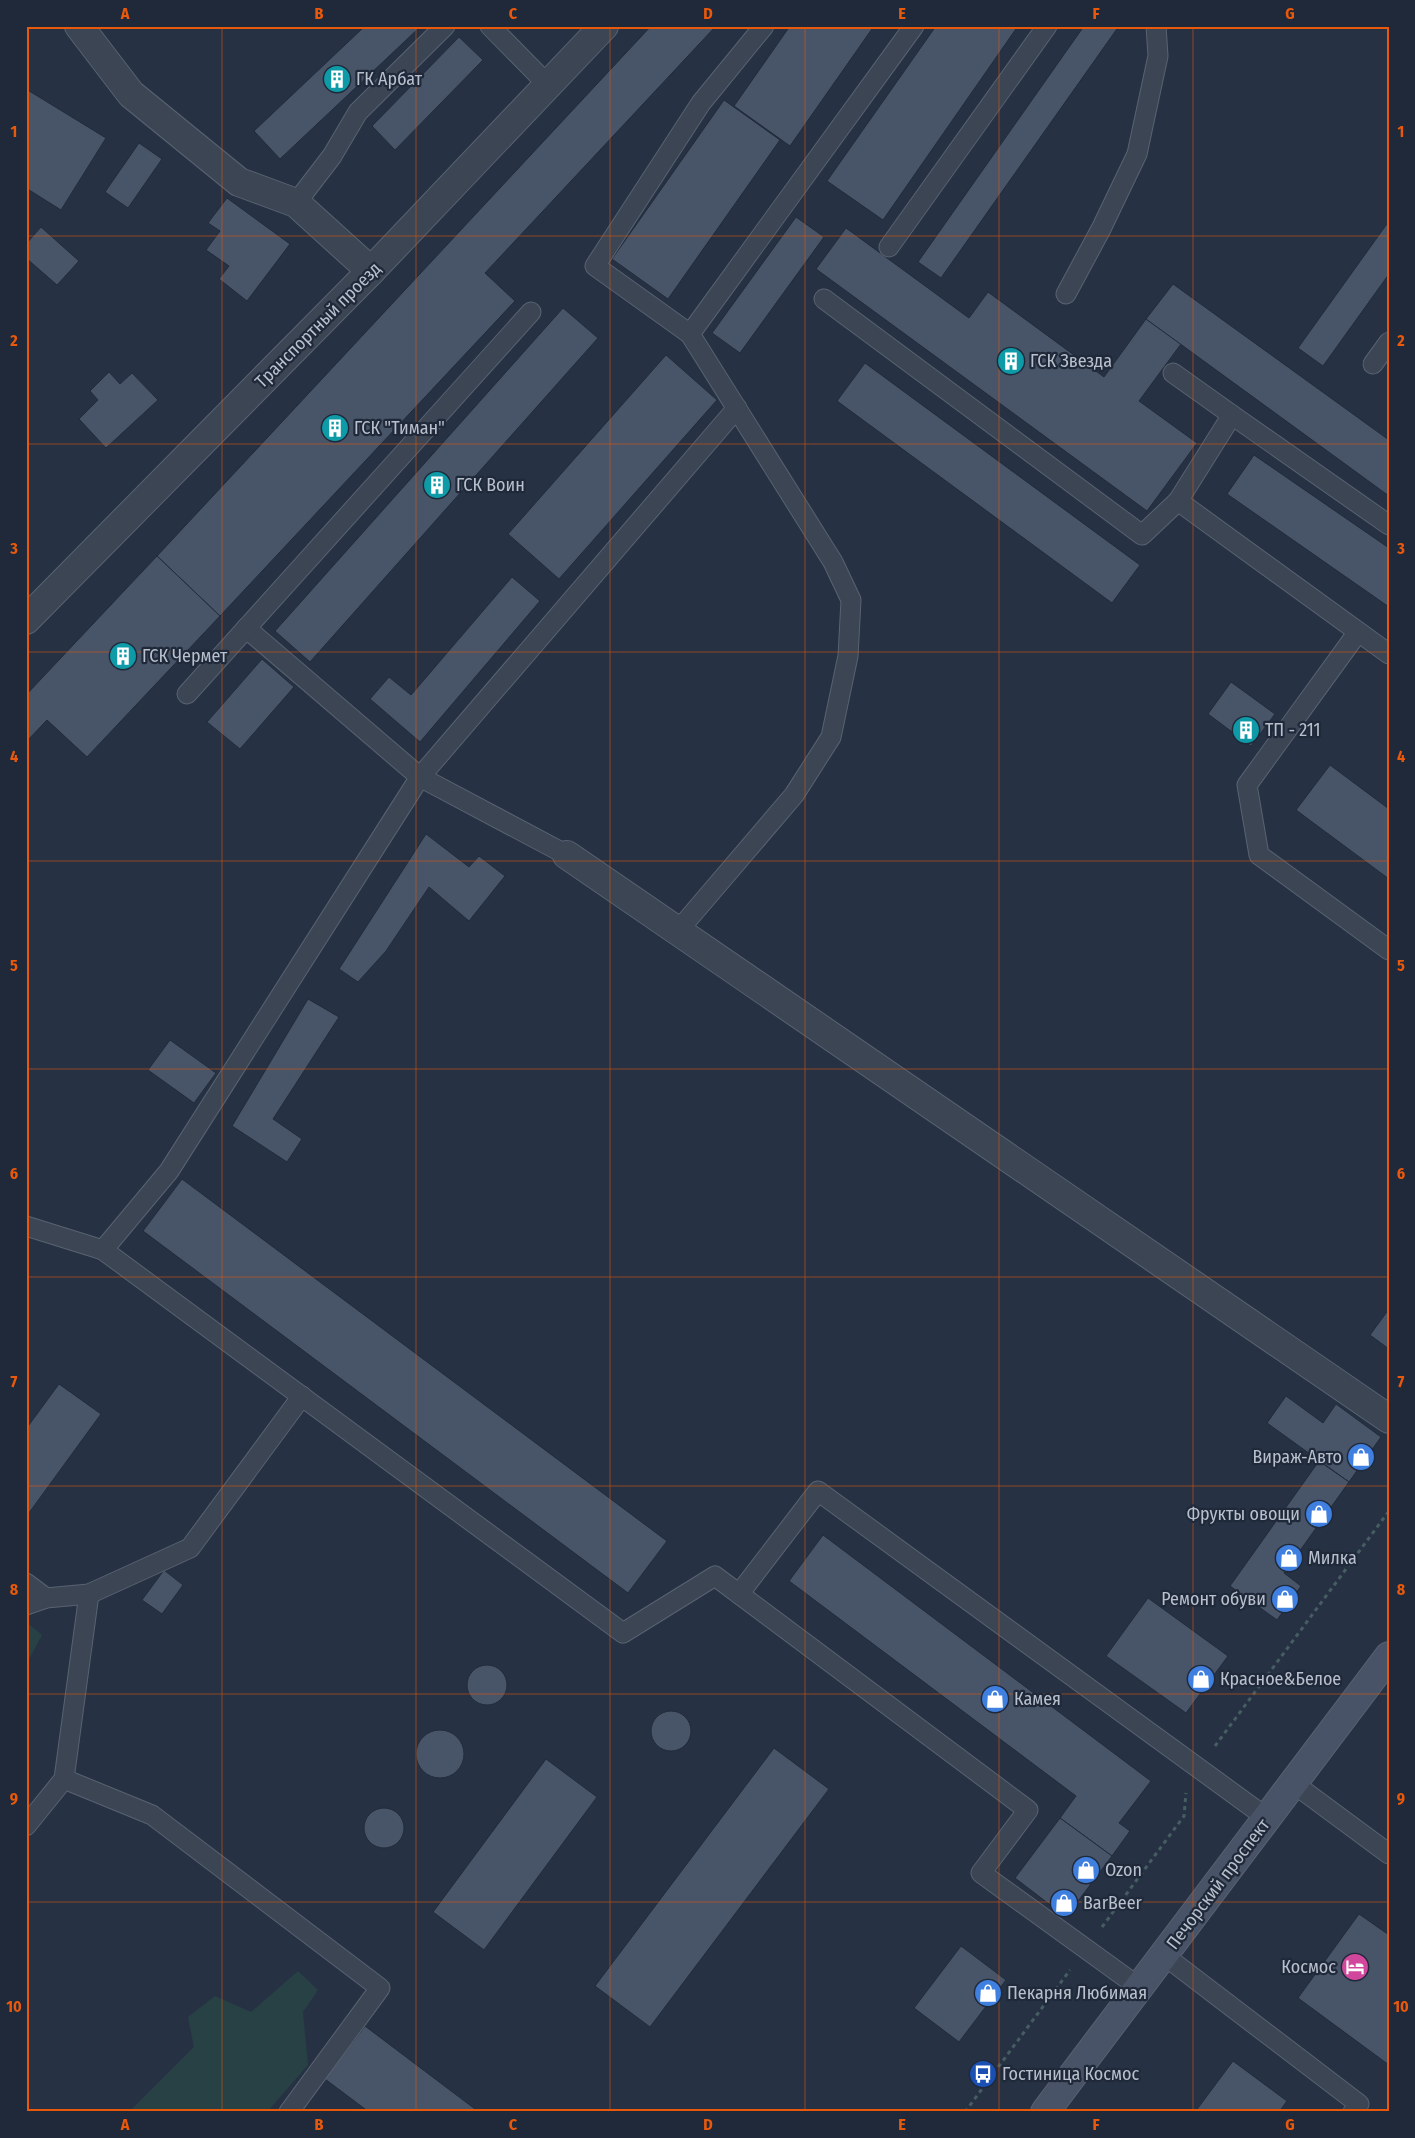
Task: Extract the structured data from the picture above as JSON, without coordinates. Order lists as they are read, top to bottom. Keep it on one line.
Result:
{"streets":{"main road":["Печорский проспект"],"street":["Транспортный проезд"]},"places":{"building":["ГК Арбат","ГСК Звезда","ГСК \"Тиман\"","ГСК Воин","ГСК Чермет","ТП - 211"],"shop":["Вираж-Авто","Фрукты овощи","Милка","Ремонт обуви","Красное&Белое","Камея","Ozon","BarBeer","Пекарня Любимая"],"hotel":["Космос"],"bus stop":["Гостиница Космос"]},"grid":{"columns":["A","B","C","D","E","F","G"],"rows":["1","2","3","4","5","6","7","8","9","10"]}}
